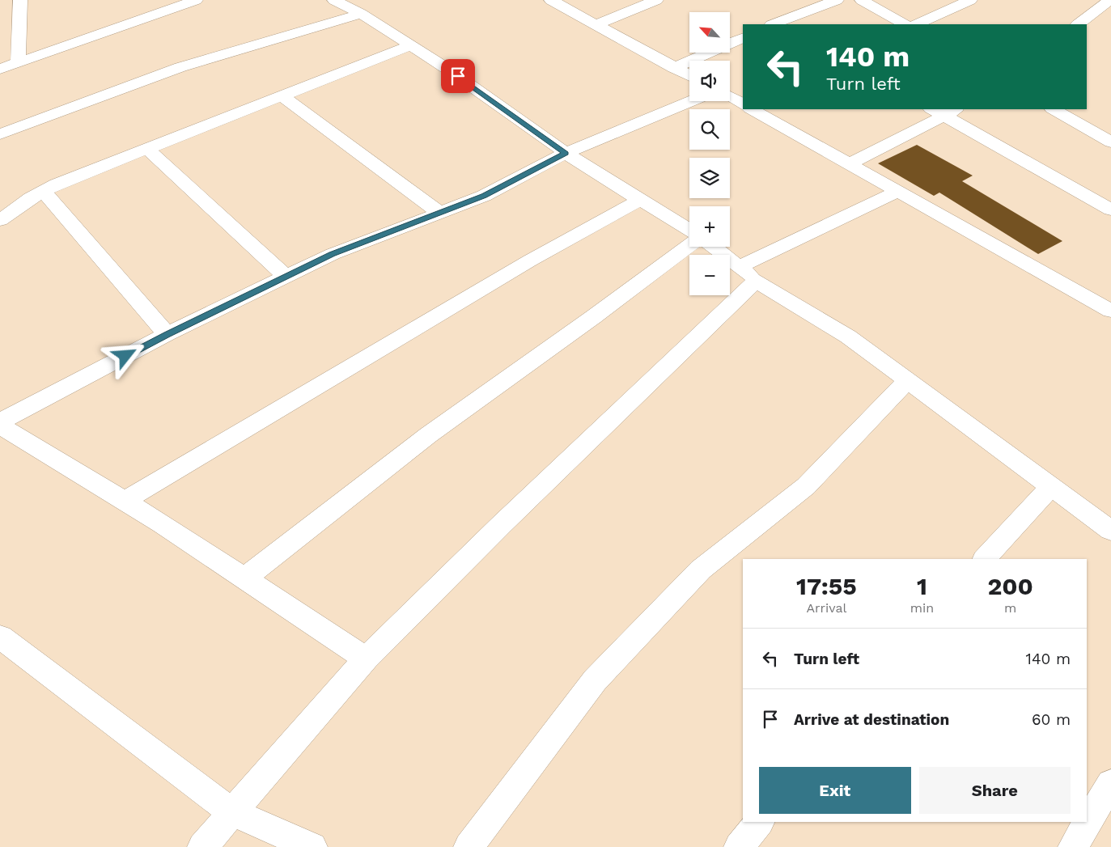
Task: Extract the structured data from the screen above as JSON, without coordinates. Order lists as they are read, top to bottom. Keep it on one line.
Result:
{"north":"top left","page":{"map_buttons":["+","−"],"turn":["140 m","Turn left"],"eta":["17:55","Arrival","1","min","200","m"],"list":[{"name":"Turn left","value":"140 m"},{"name":"Arrive at destination","value":"60 m"}],"buttons":["Exit","Share"]}}
